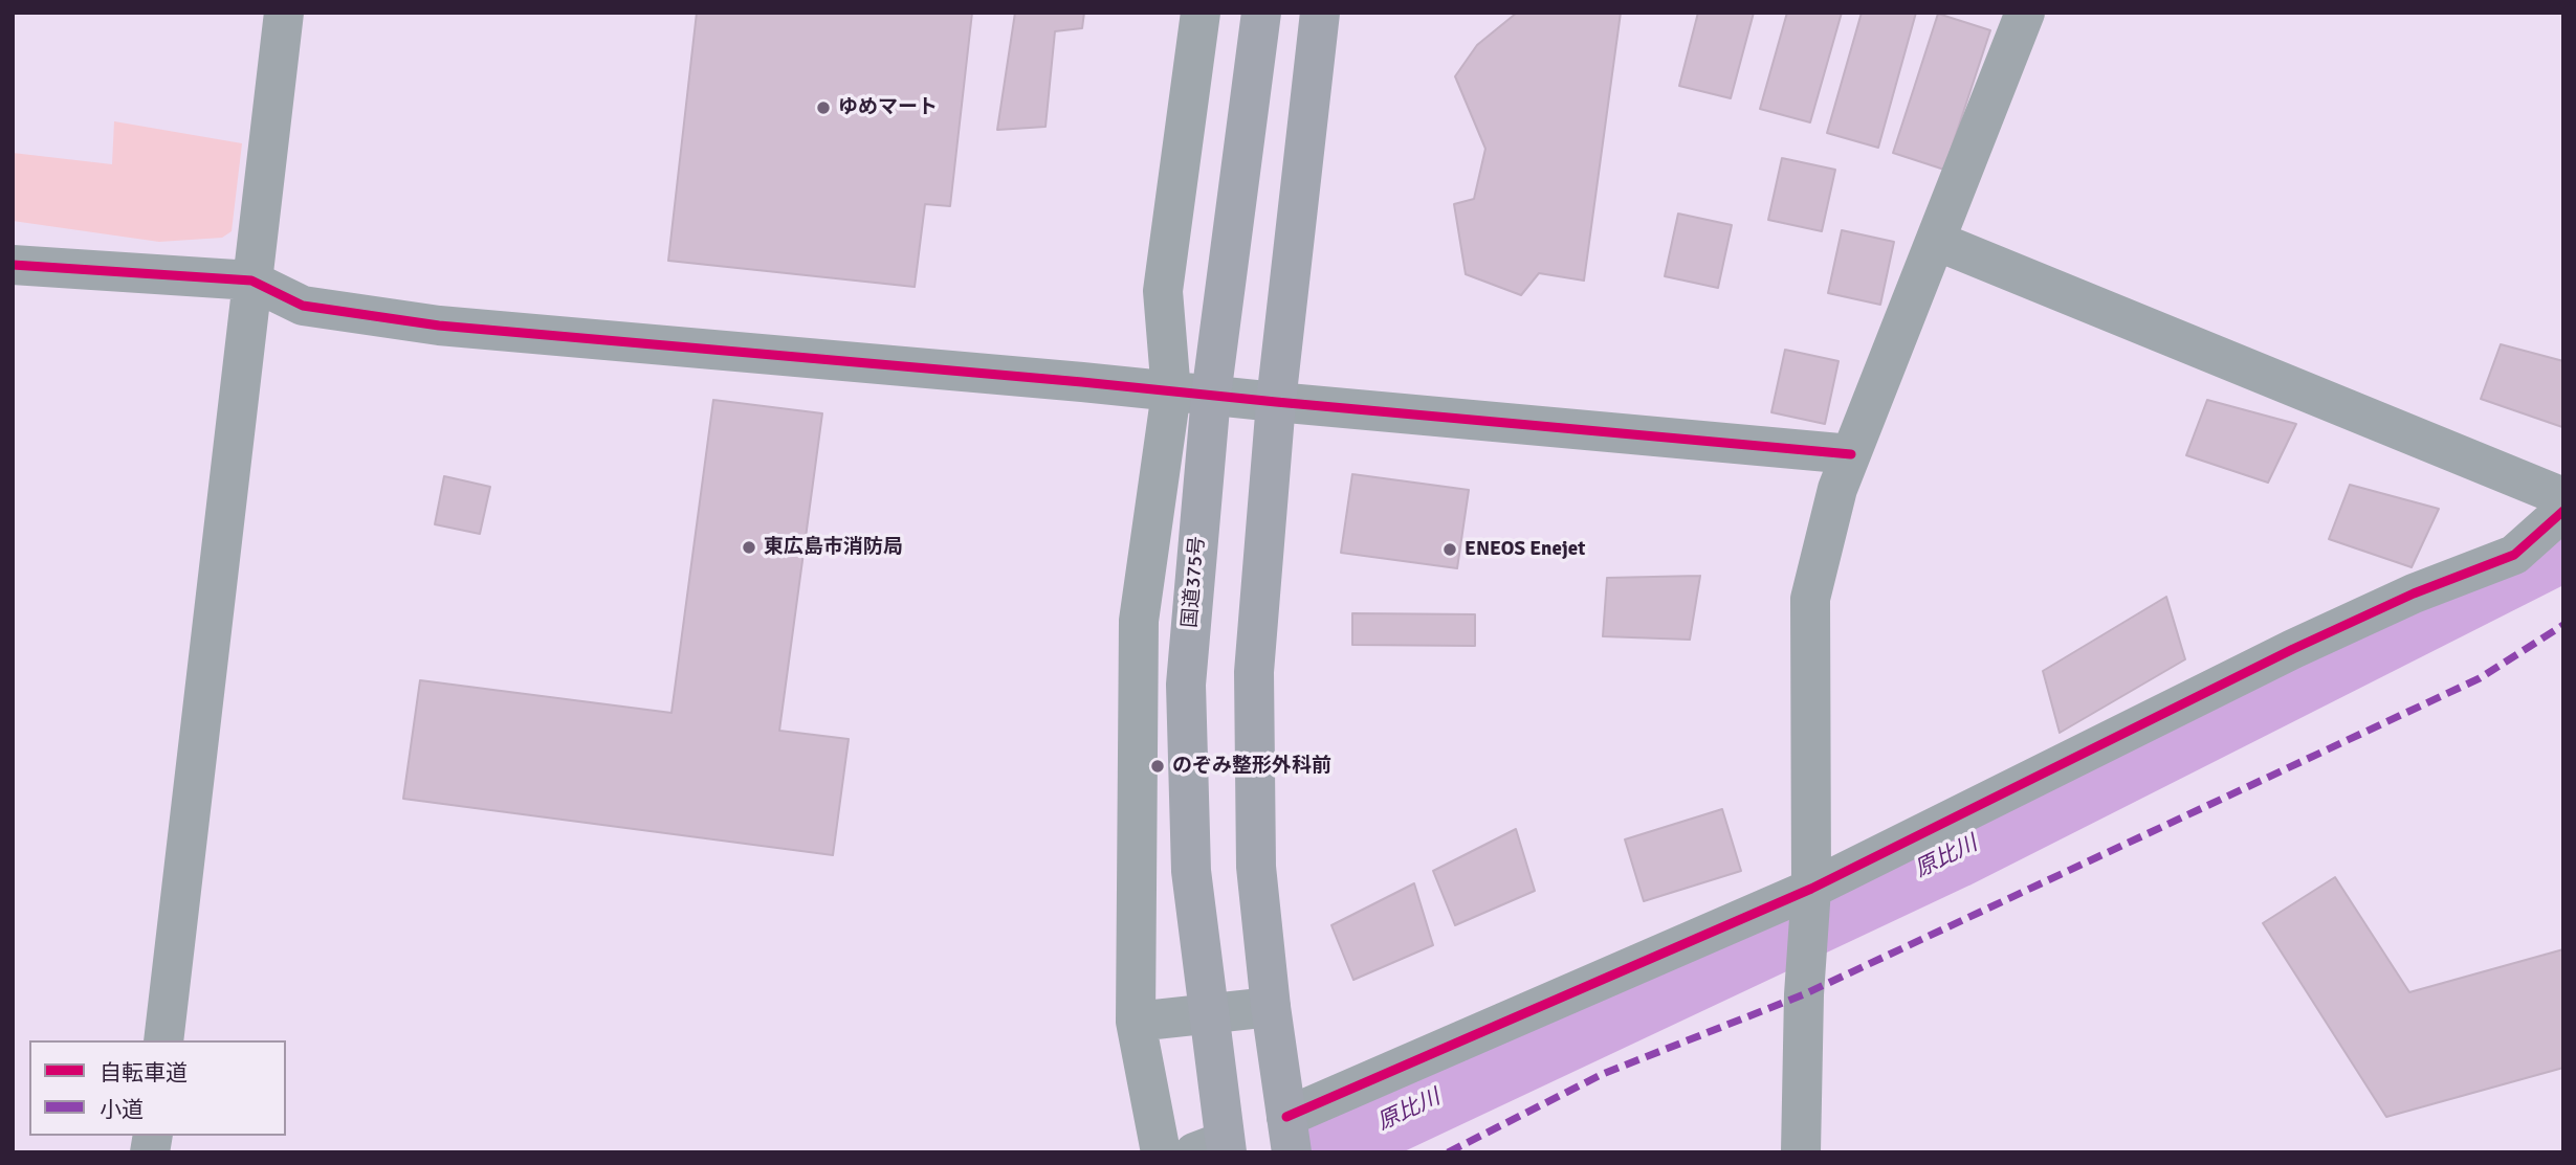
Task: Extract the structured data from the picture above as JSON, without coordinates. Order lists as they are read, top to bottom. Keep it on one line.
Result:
{"streets":{"highway":["国道375号"]},"water":["原比川"],"places":["ゆめマート","東広島市消防局","ENEOS Enejet","のぞみ整形外科前"],"legend":["自転車道","小道"]}
